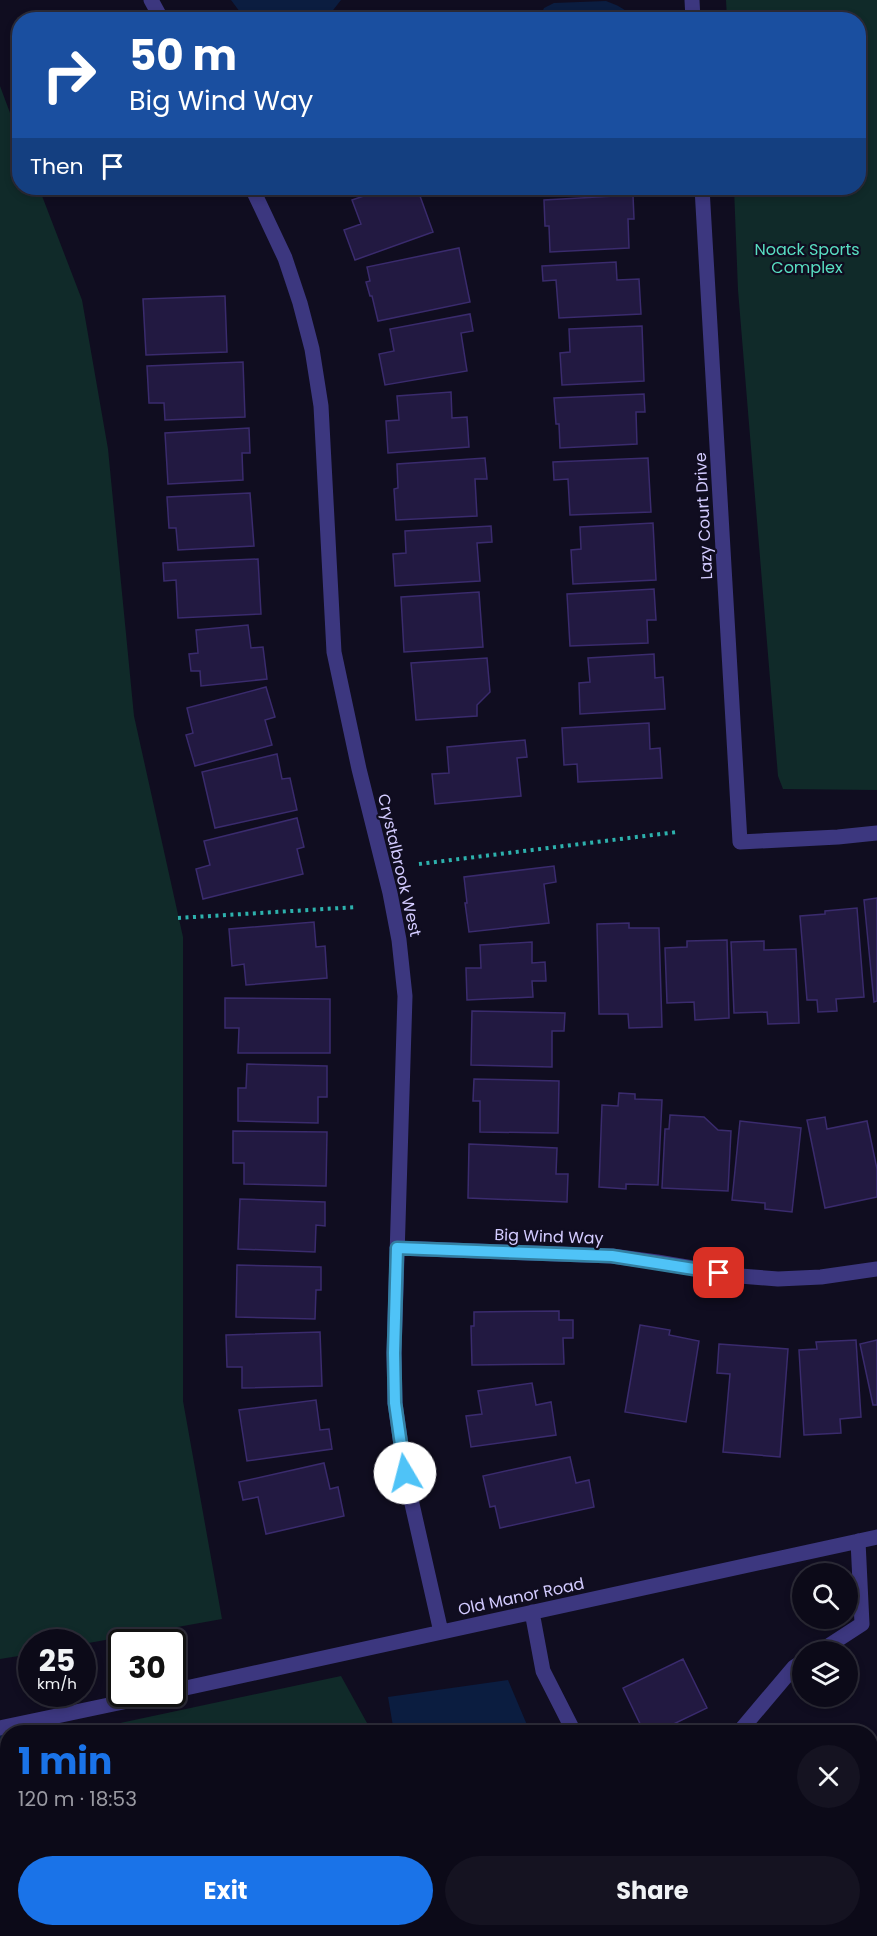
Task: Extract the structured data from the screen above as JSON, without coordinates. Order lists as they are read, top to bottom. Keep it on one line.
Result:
{"streets":{"street":["Lazy Court Drive","Crystalbrook West","Big Wind Way","Old Manor Road"]},"crossings":[["Crystalbrook West","Big Wind Way"],["Crystalbrook West","Old Manor Road"]],"parks":["Noack Sports Complex"],"page":{"turn":["50 m","Big Wind Way"],"then":"Then","speed":"25 km/h","limit":"30","heading":["1 min","120 m · 18:53"],"buttons":["Exit","Share"]}}
